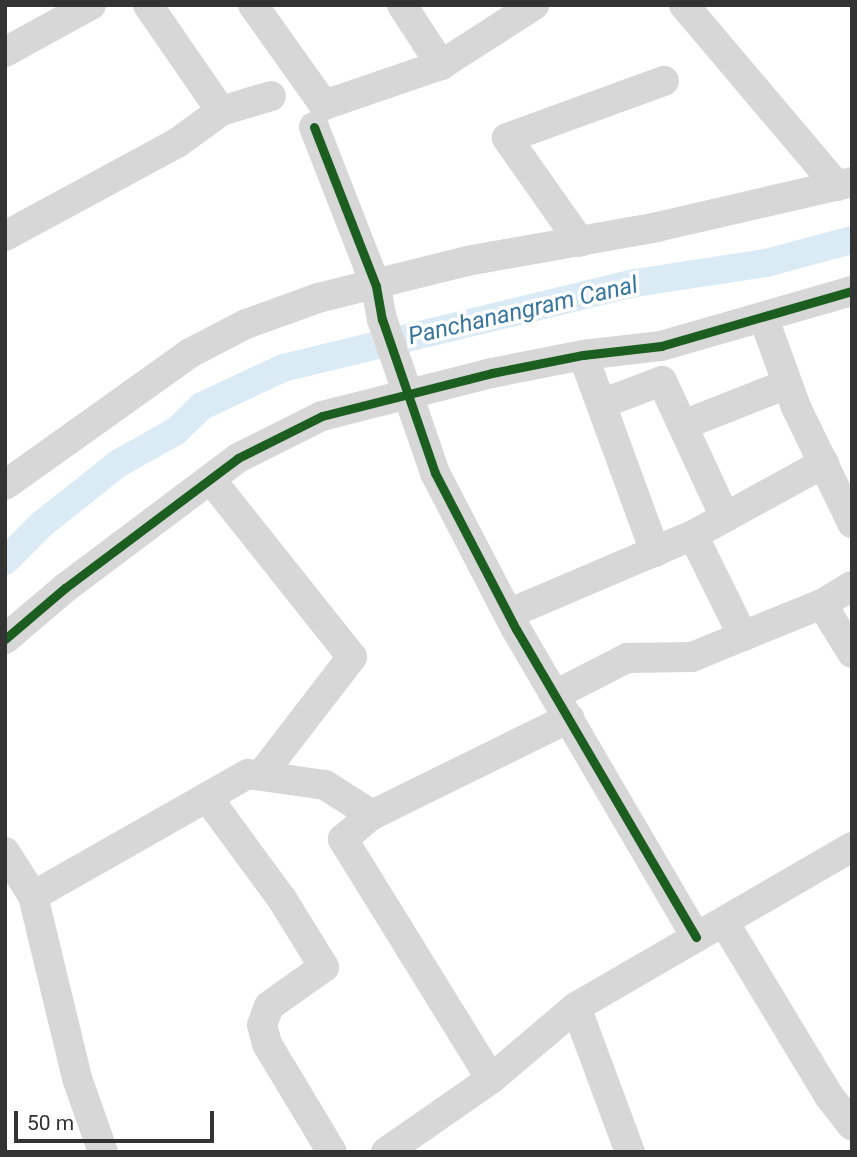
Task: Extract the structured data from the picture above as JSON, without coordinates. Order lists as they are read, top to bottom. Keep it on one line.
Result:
{"water":["Panchanangram Canal"],"scale_bar":"50 m"}
